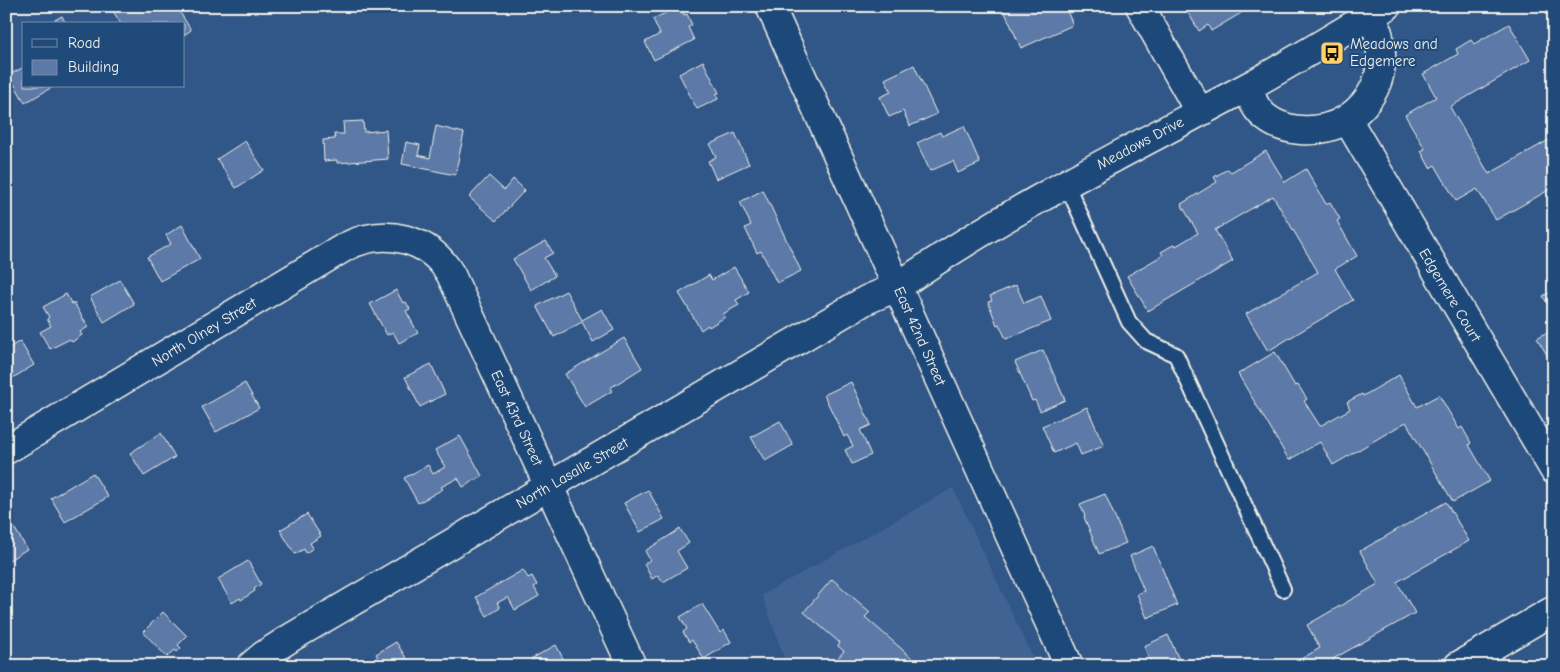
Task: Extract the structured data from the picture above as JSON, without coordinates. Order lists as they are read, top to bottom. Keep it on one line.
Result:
{"streets":{"street":["Meadows Drive","Edgemere Court","North Olney Street","East 42nd Street","East 43rd Street","North Lasalle Street"]},"crossings":[["Meadows Drive","East 42nd Street"],["Meadows Drive","North Lasalle Street"],["North Olney Street","East 43rd Street"],["East 42nd Street","North Lasalle Street"],["East 43rd Street","North Lasalle Street"]],"places":{"bus stop":["Meadows and Edgemere"]},"legend":["Road","Building"]}
